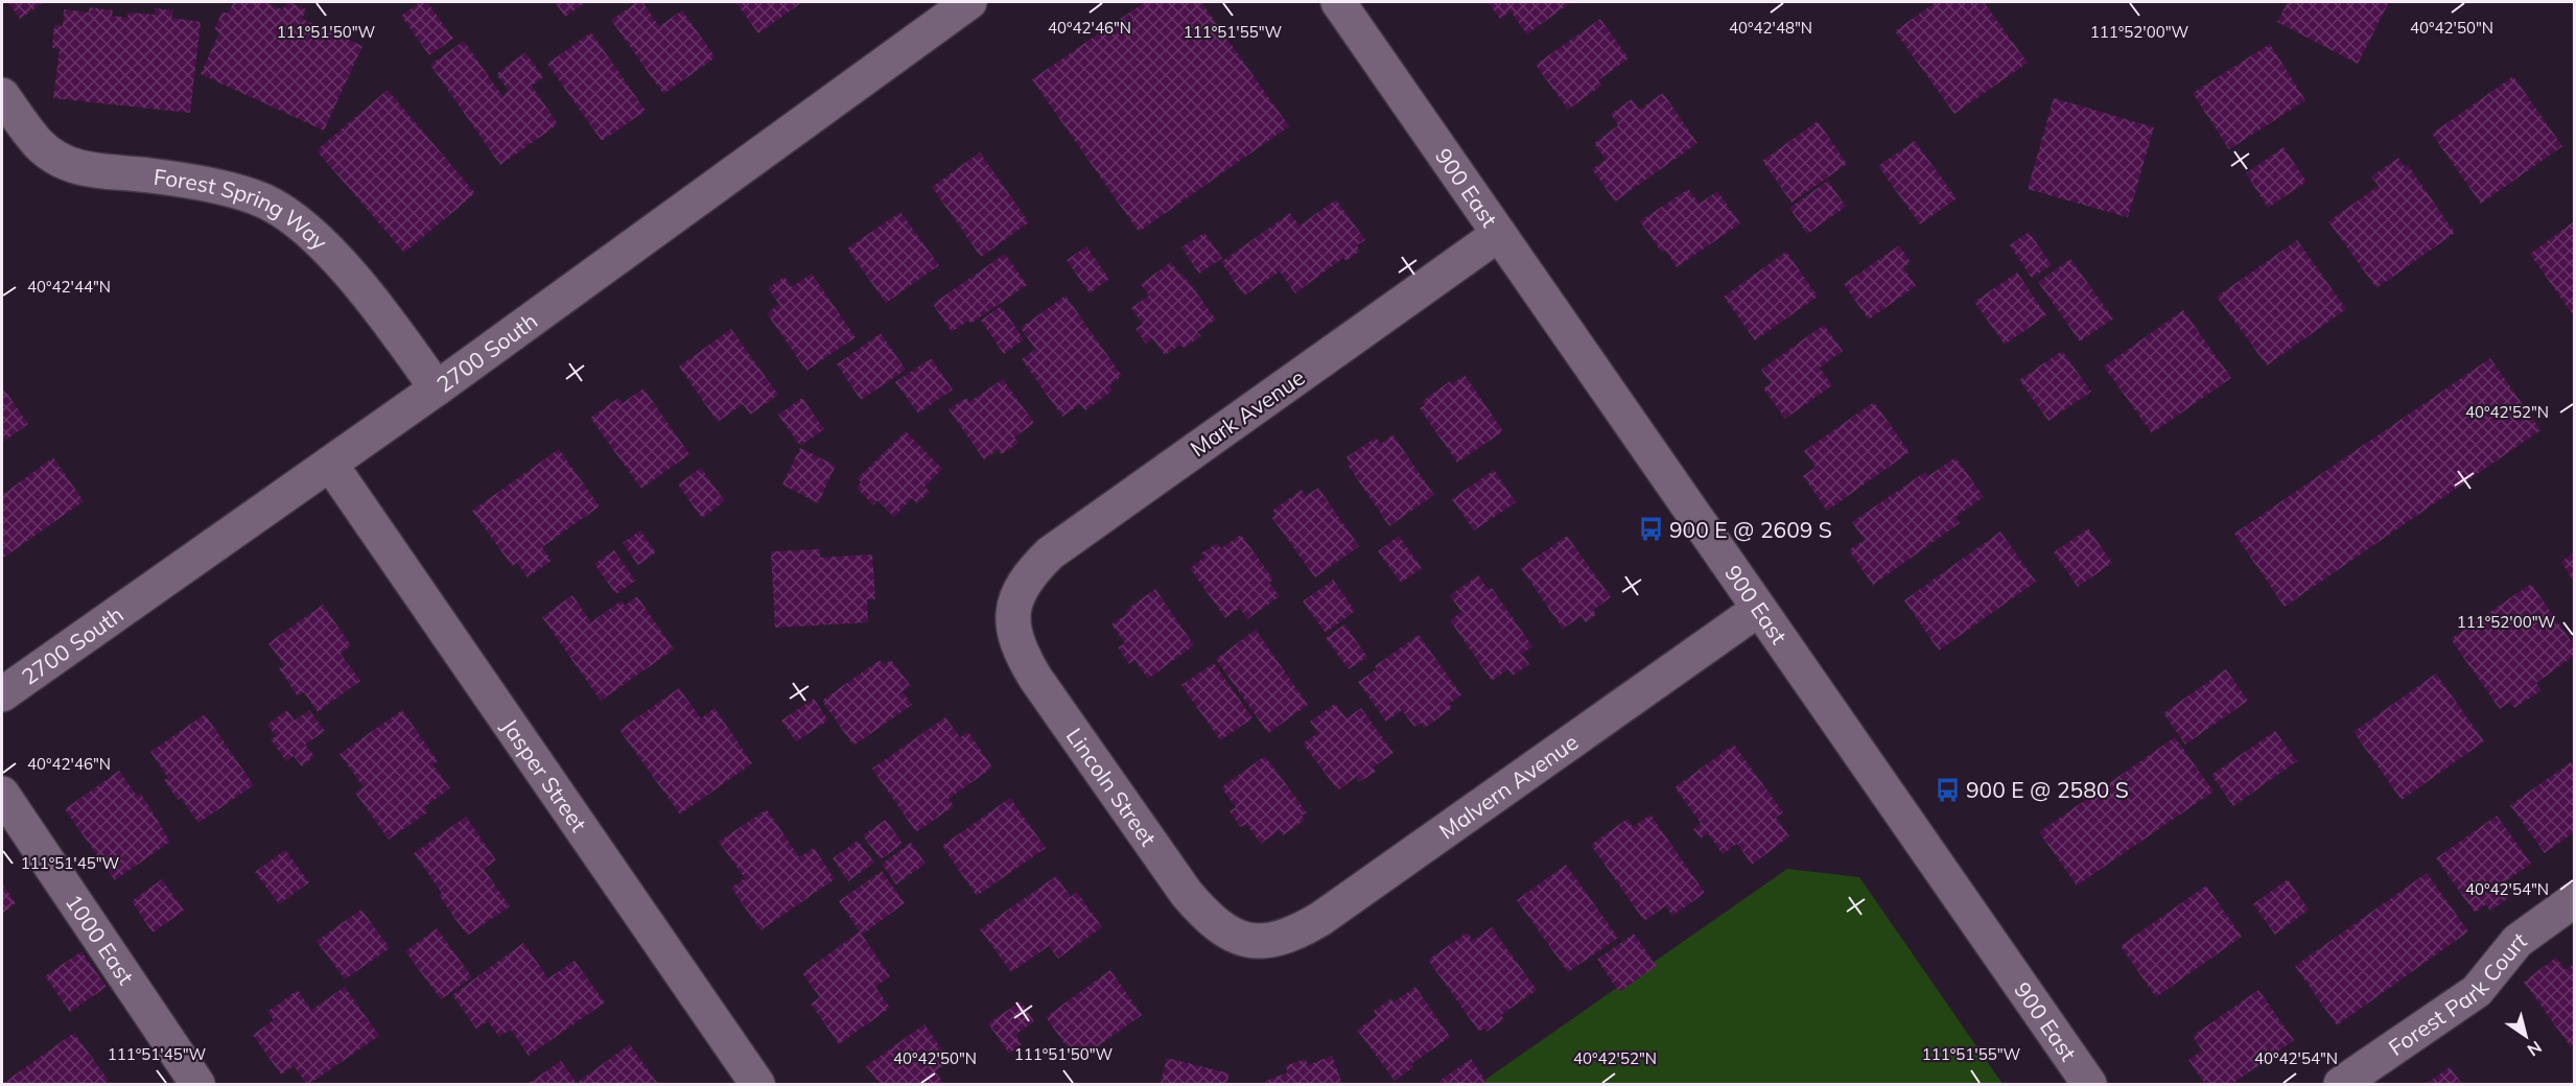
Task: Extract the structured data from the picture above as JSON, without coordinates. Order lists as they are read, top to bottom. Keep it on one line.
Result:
{"streets":{"street":["900 East","Forest Spring Way","2700 South","Mark Avenue","Jasper Street","Malvern Avenue","Lincoln Street","1000 East","Forest Park Court"]},"crossings":[["900 East","Mark Avenue"],["900 East","Malvern Avenue"],["Forest Spring Way","2700 South"],["2700 South","Jasper Street"],["Mark Avenue","Lincoln Street"],["Malvern Avenue","Lincoln Street"]],"places":{"bus stop":["900 E @ 2609 S","900 E @ 2580 S"]},"north":"bottom right","coordinates":["40°42'46\"N","40°42'48\"N","40°42'50\"N","111°51'50\"W","111°51'55\"W","111°52'00\"W","40°42'44\"N","40°42'52\"N","111°51'45\"W","40°42'54\"N"]}
